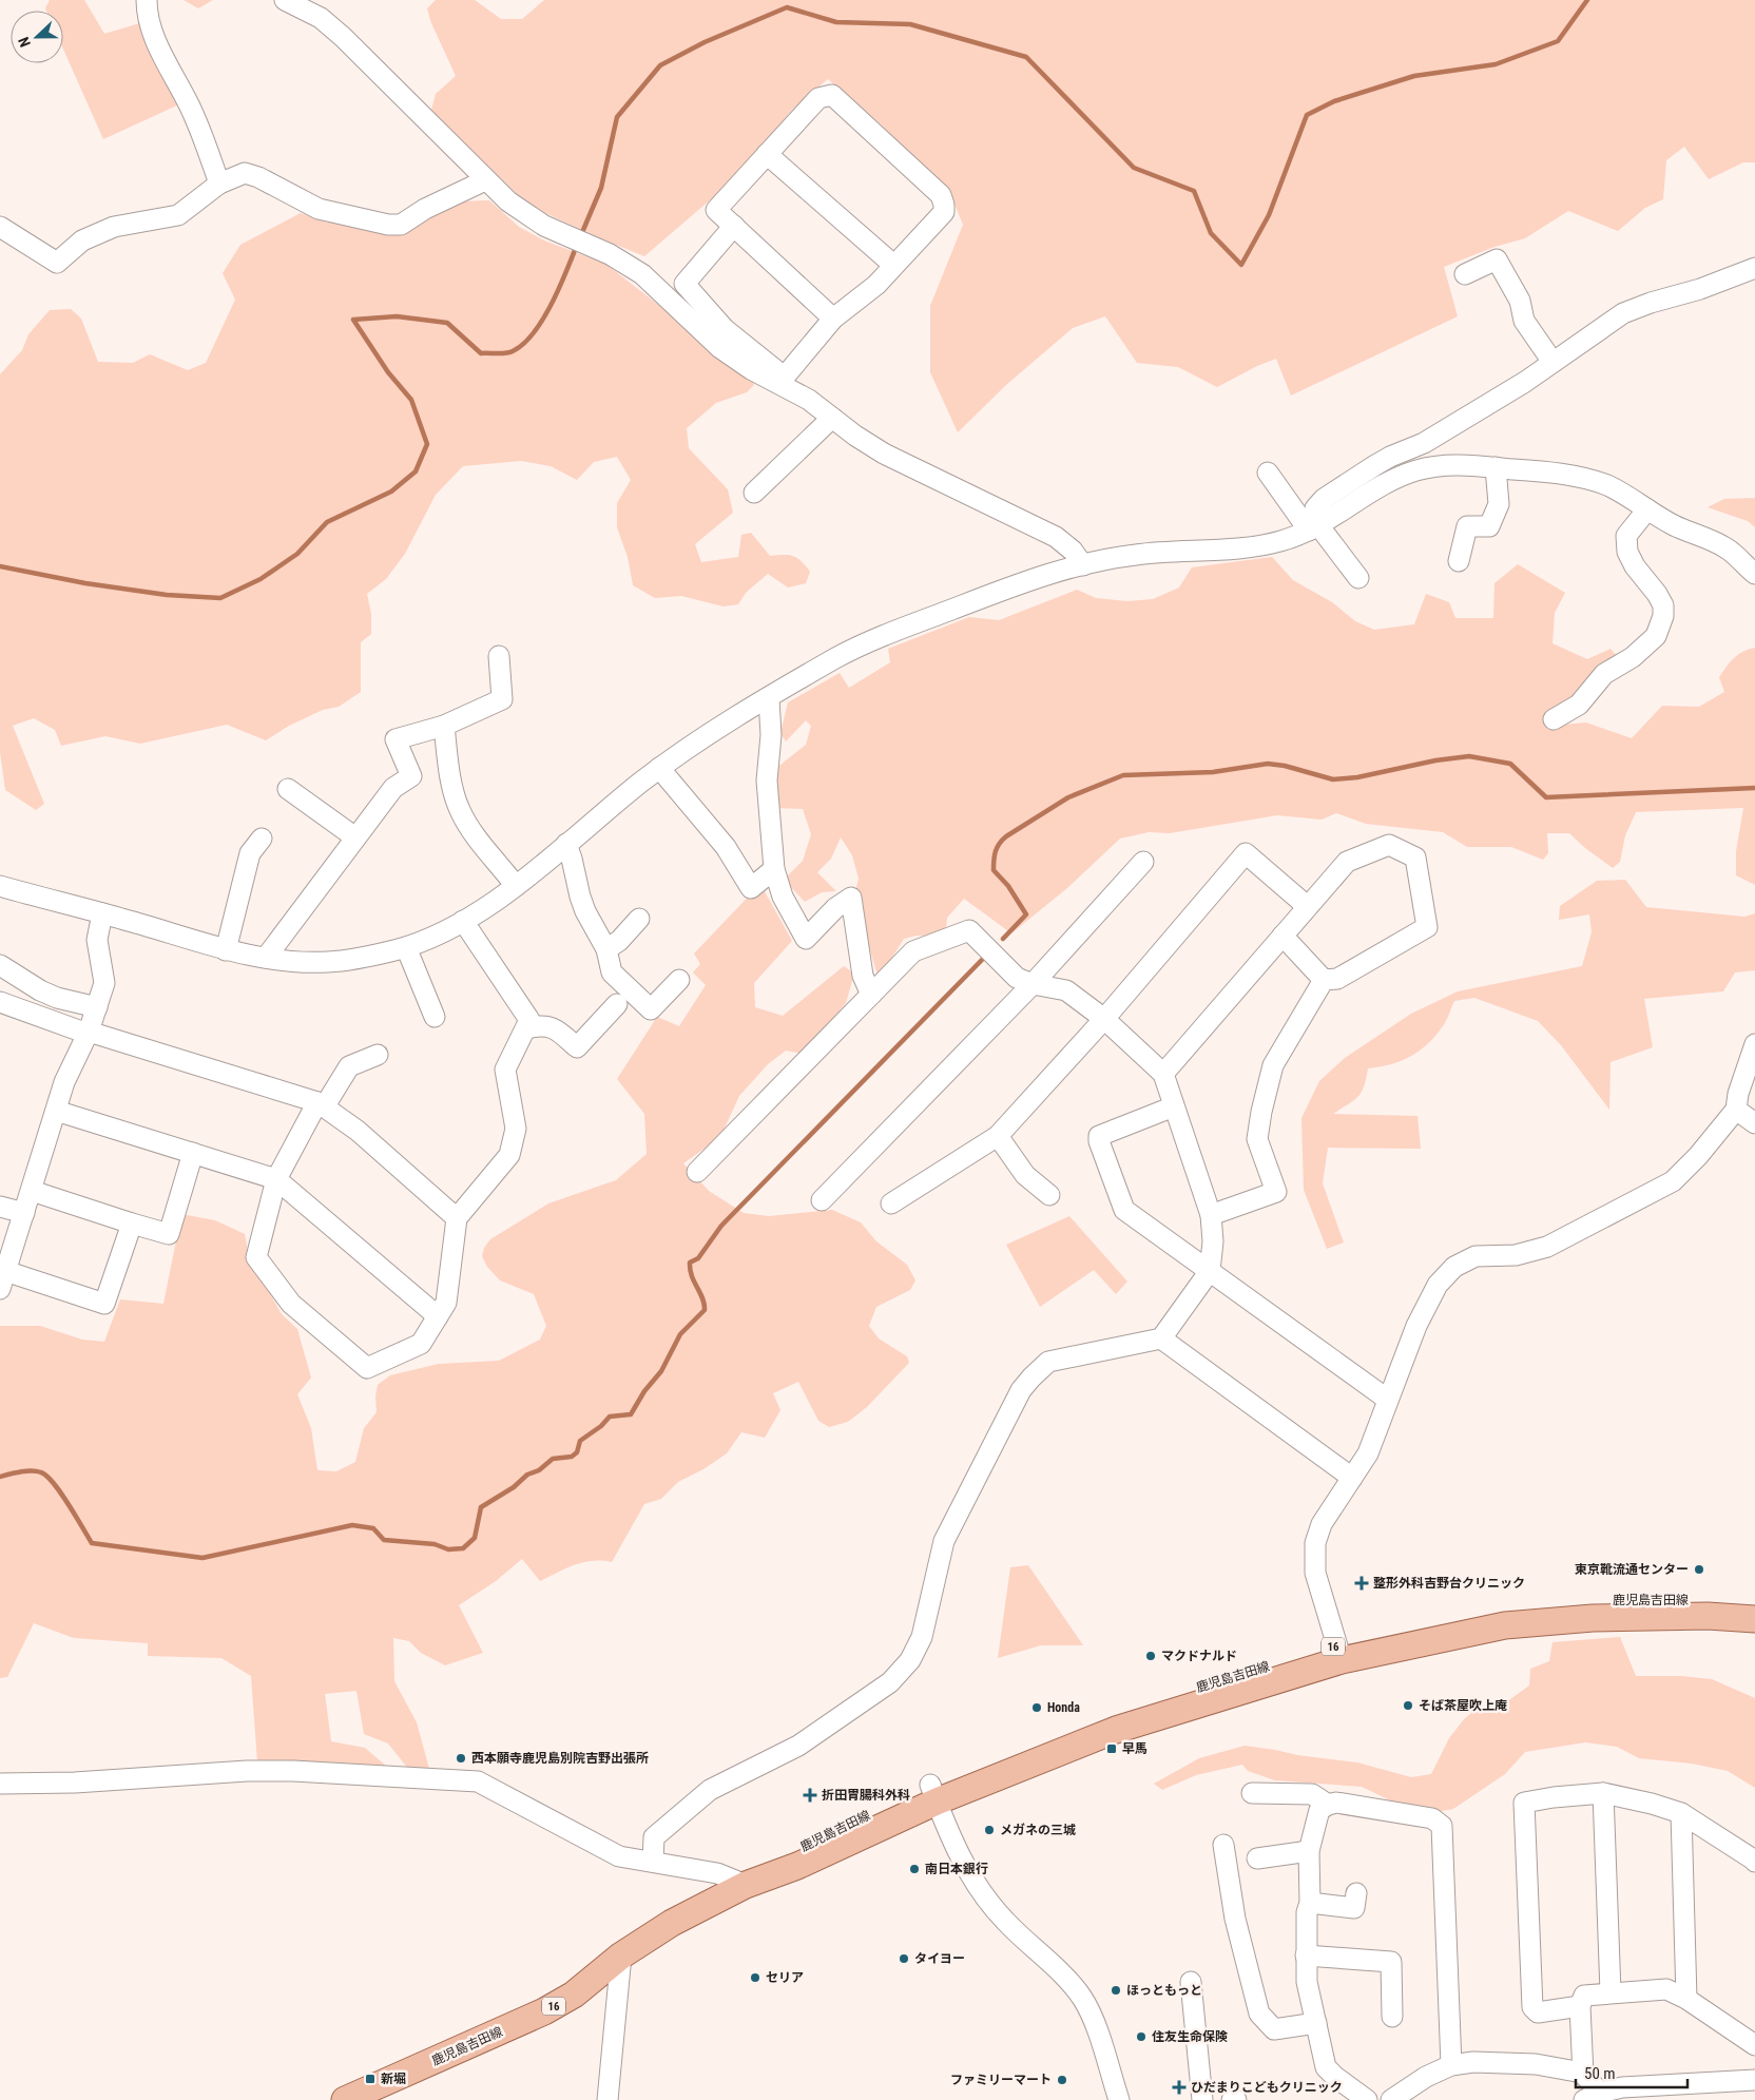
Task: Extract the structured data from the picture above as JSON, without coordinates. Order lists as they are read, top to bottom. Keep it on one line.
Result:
{"streets":{"main road":["鹿児島吉田線","16"]},"places":{"other":["東京靴流通センター","マクドナルド","そば茶屋吹上庵","Honda","西本願寺鹿児島別院吉野出張所","メガネの三城","南日本銀行","タイヨー","セリア","ほっともっと","住友生命保険","ファミリーマート"],"health":["整形外科吉野台クリニック","折田胃腸科外科","ひだまりこどもクリニック"],"transit":["早馬","新堀"]},"scale_bar":"50 m","north":"left"}
